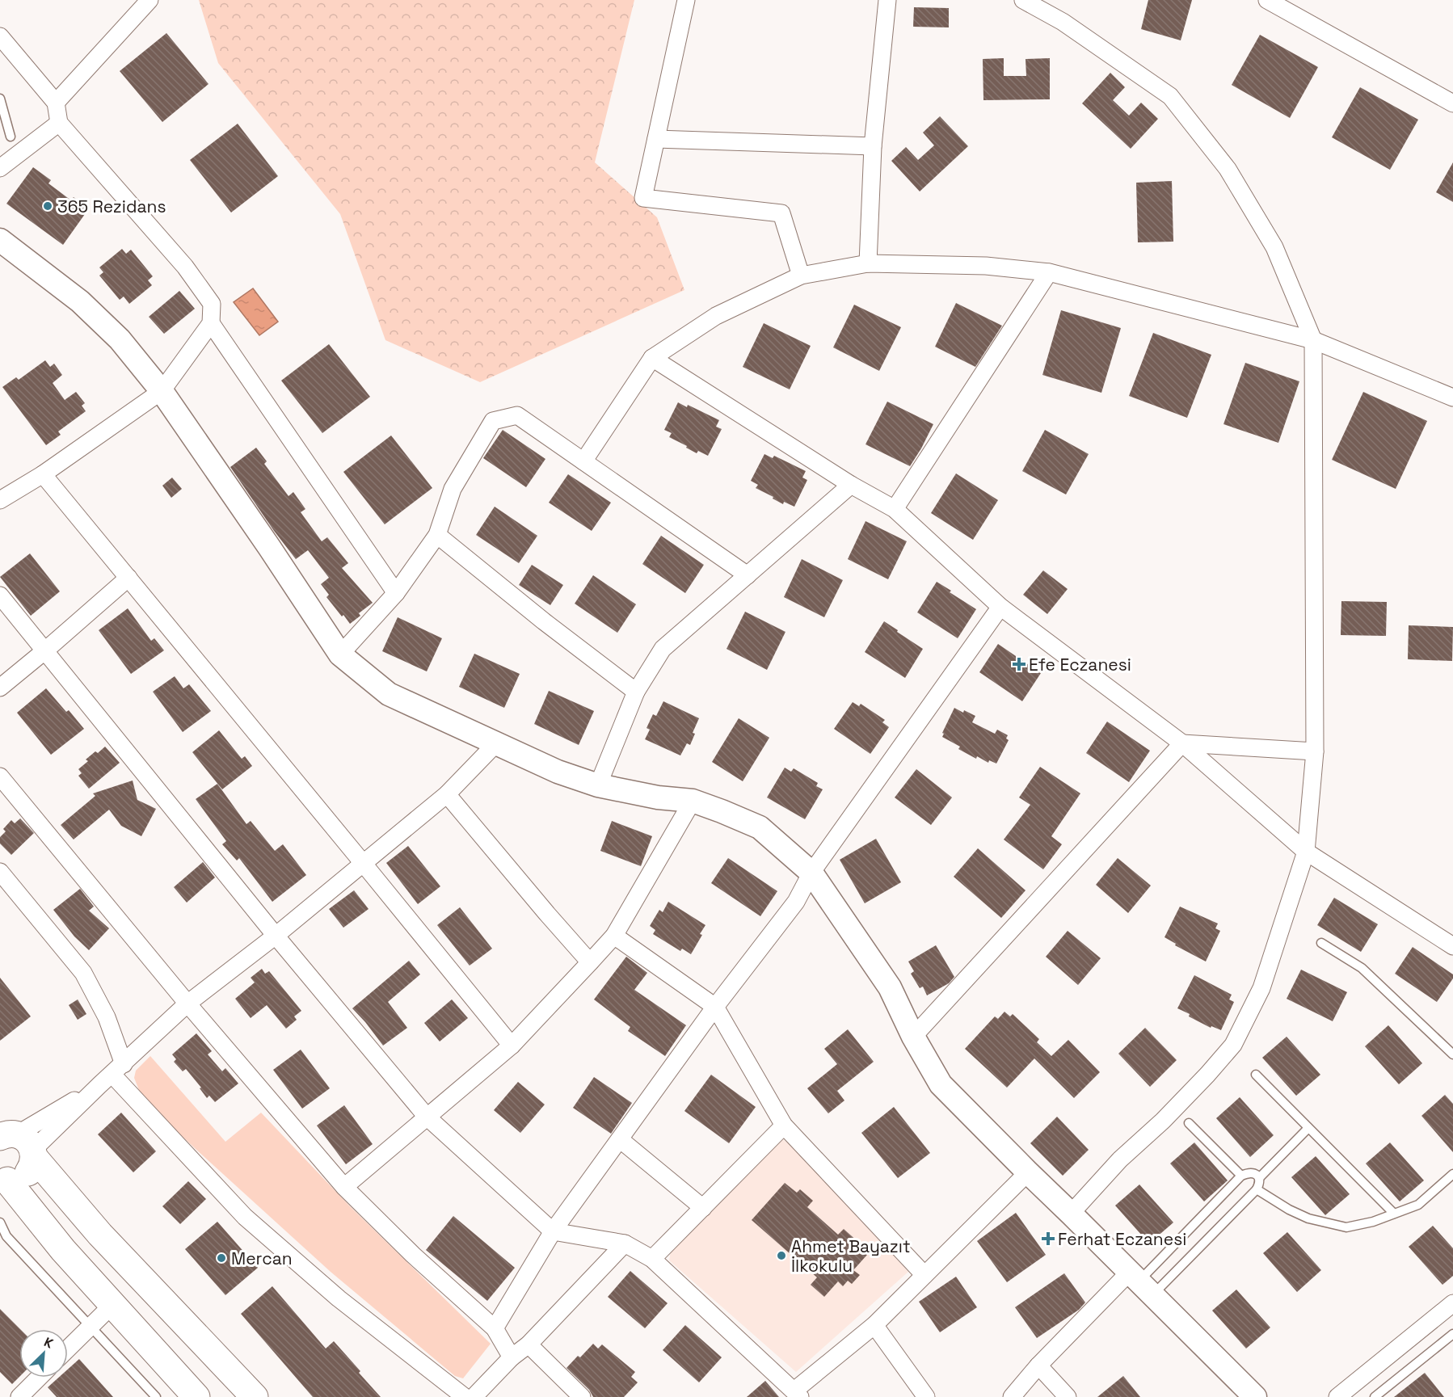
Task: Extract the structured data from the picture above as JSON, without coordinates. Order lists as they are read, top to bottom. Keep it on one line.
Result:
{"places":{"other":["365 Rezidans","Ahmet Bayazıt İlkokulu","Mercan"],"health":["Efe Eczanesi","Ferhat Eczanesi"]},"north":"top right"}
